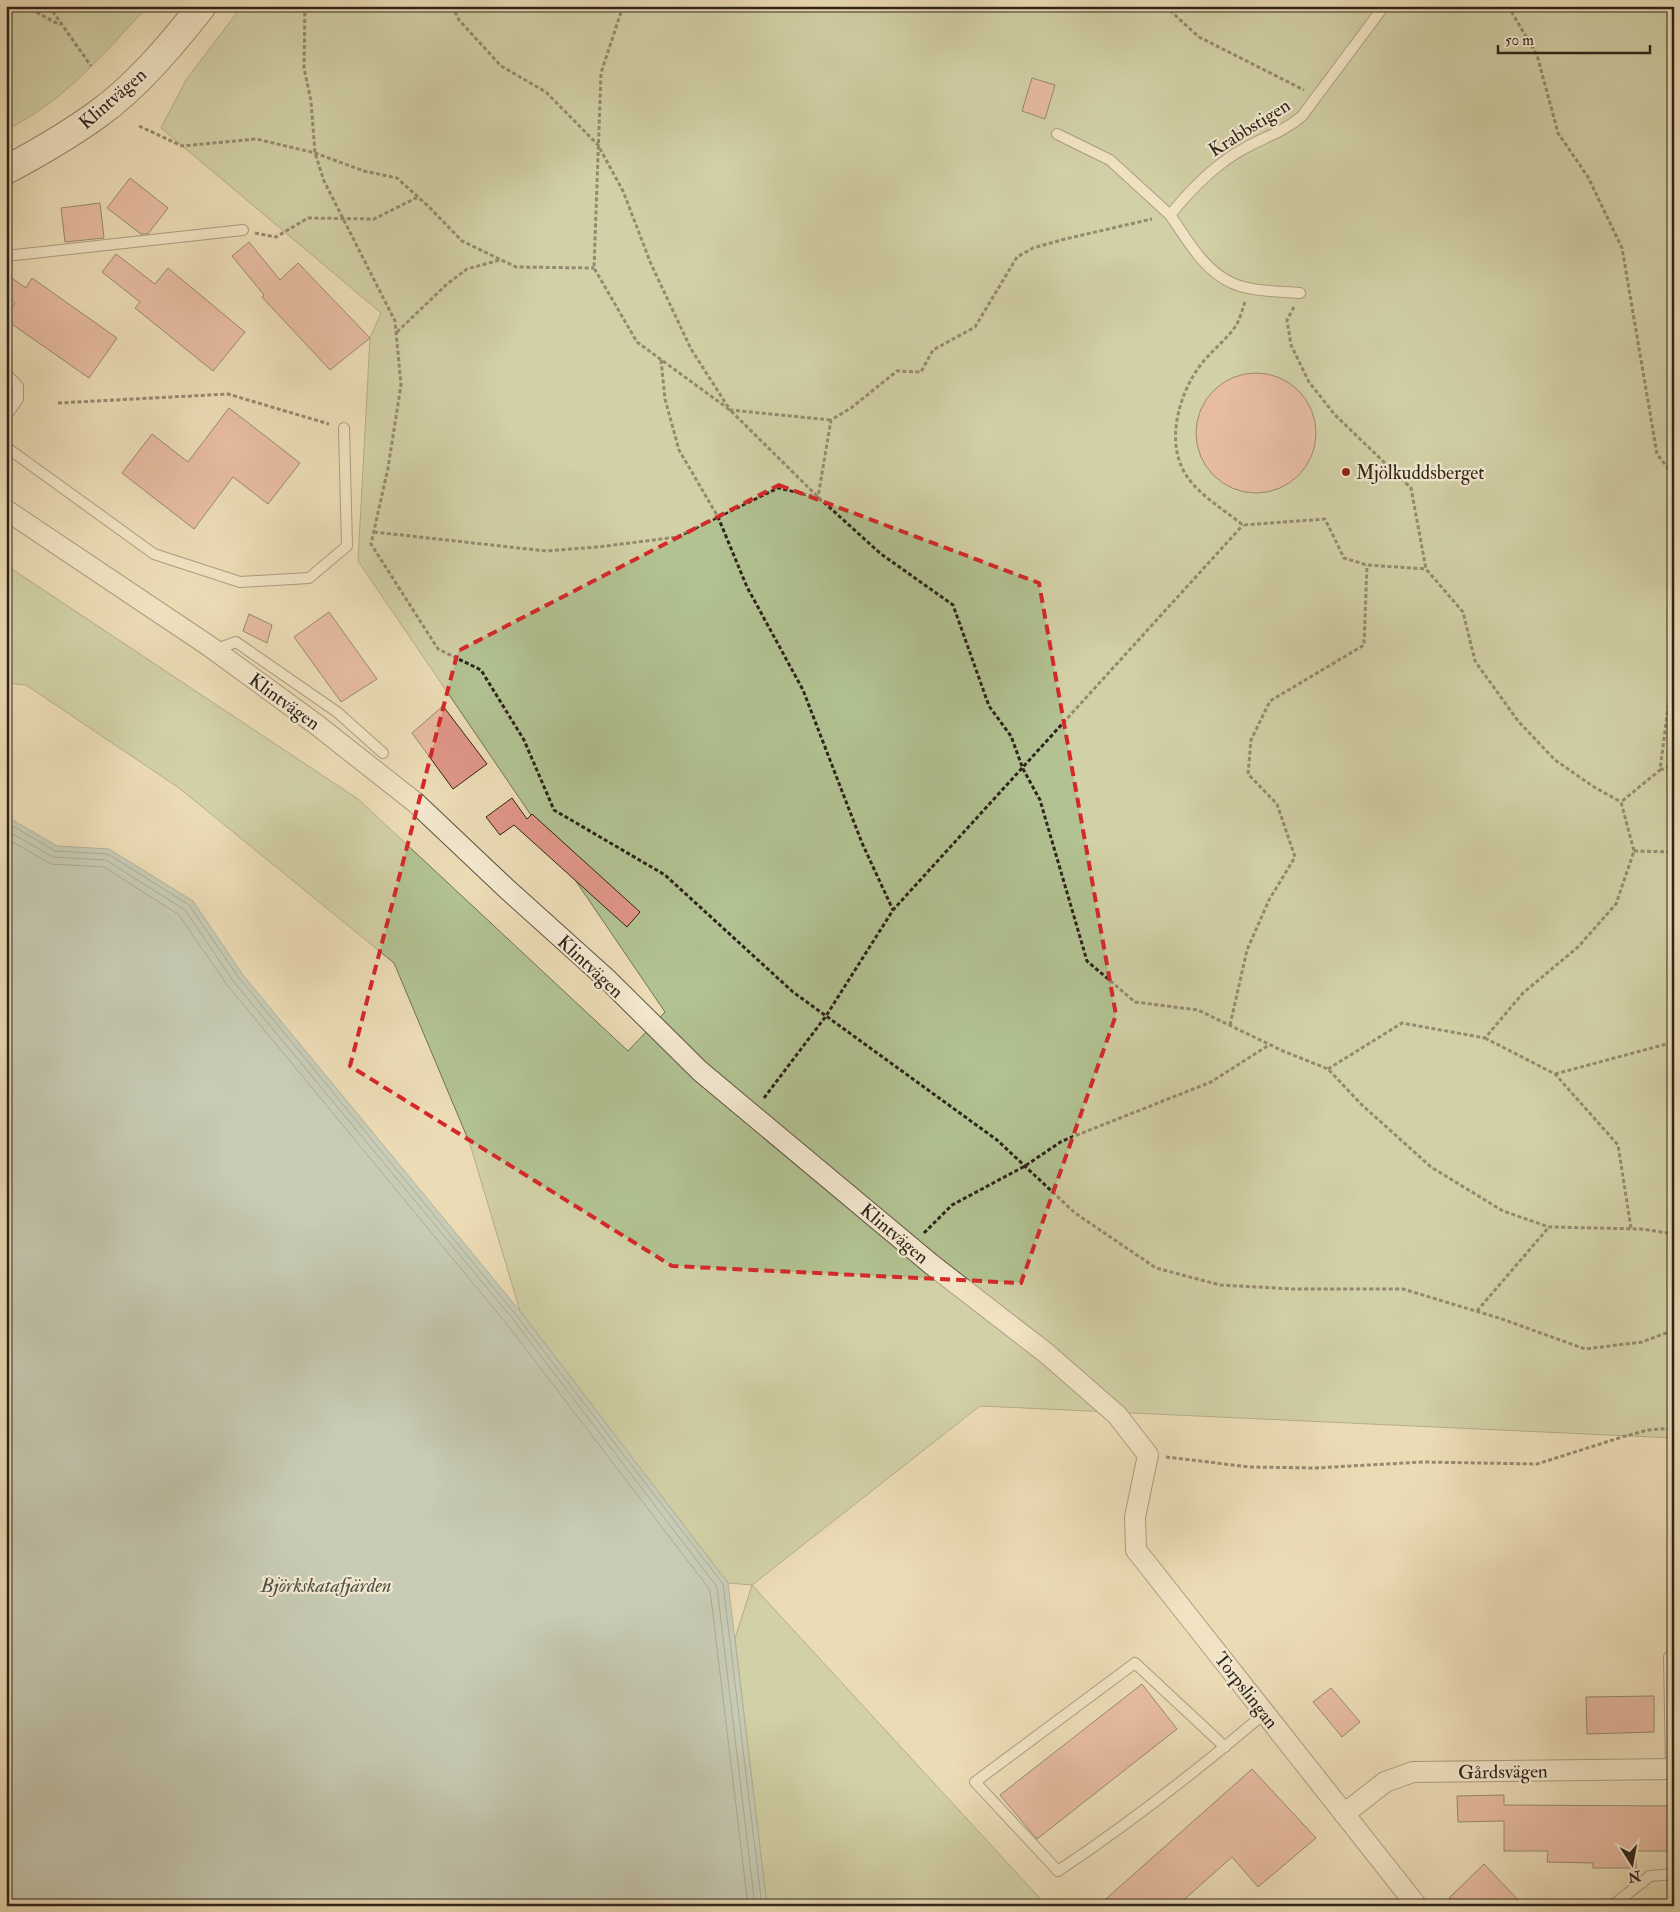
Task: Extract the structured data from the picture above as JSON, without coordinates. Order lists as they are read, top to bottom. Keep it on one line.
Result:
{"streets":{"street":["Klintvägen","Torpslingan","Gårdsvägen"],"lane":["Krabbstigen"]},"crossings":[["Klintvägen","Torpslingan"],["Torpslingan","Gårdsvägen"]],"water":["Björkskatafjärden"],"places":["Mjölkuddsberget"],"scale_bar":"50 m","north":"bottom"}
